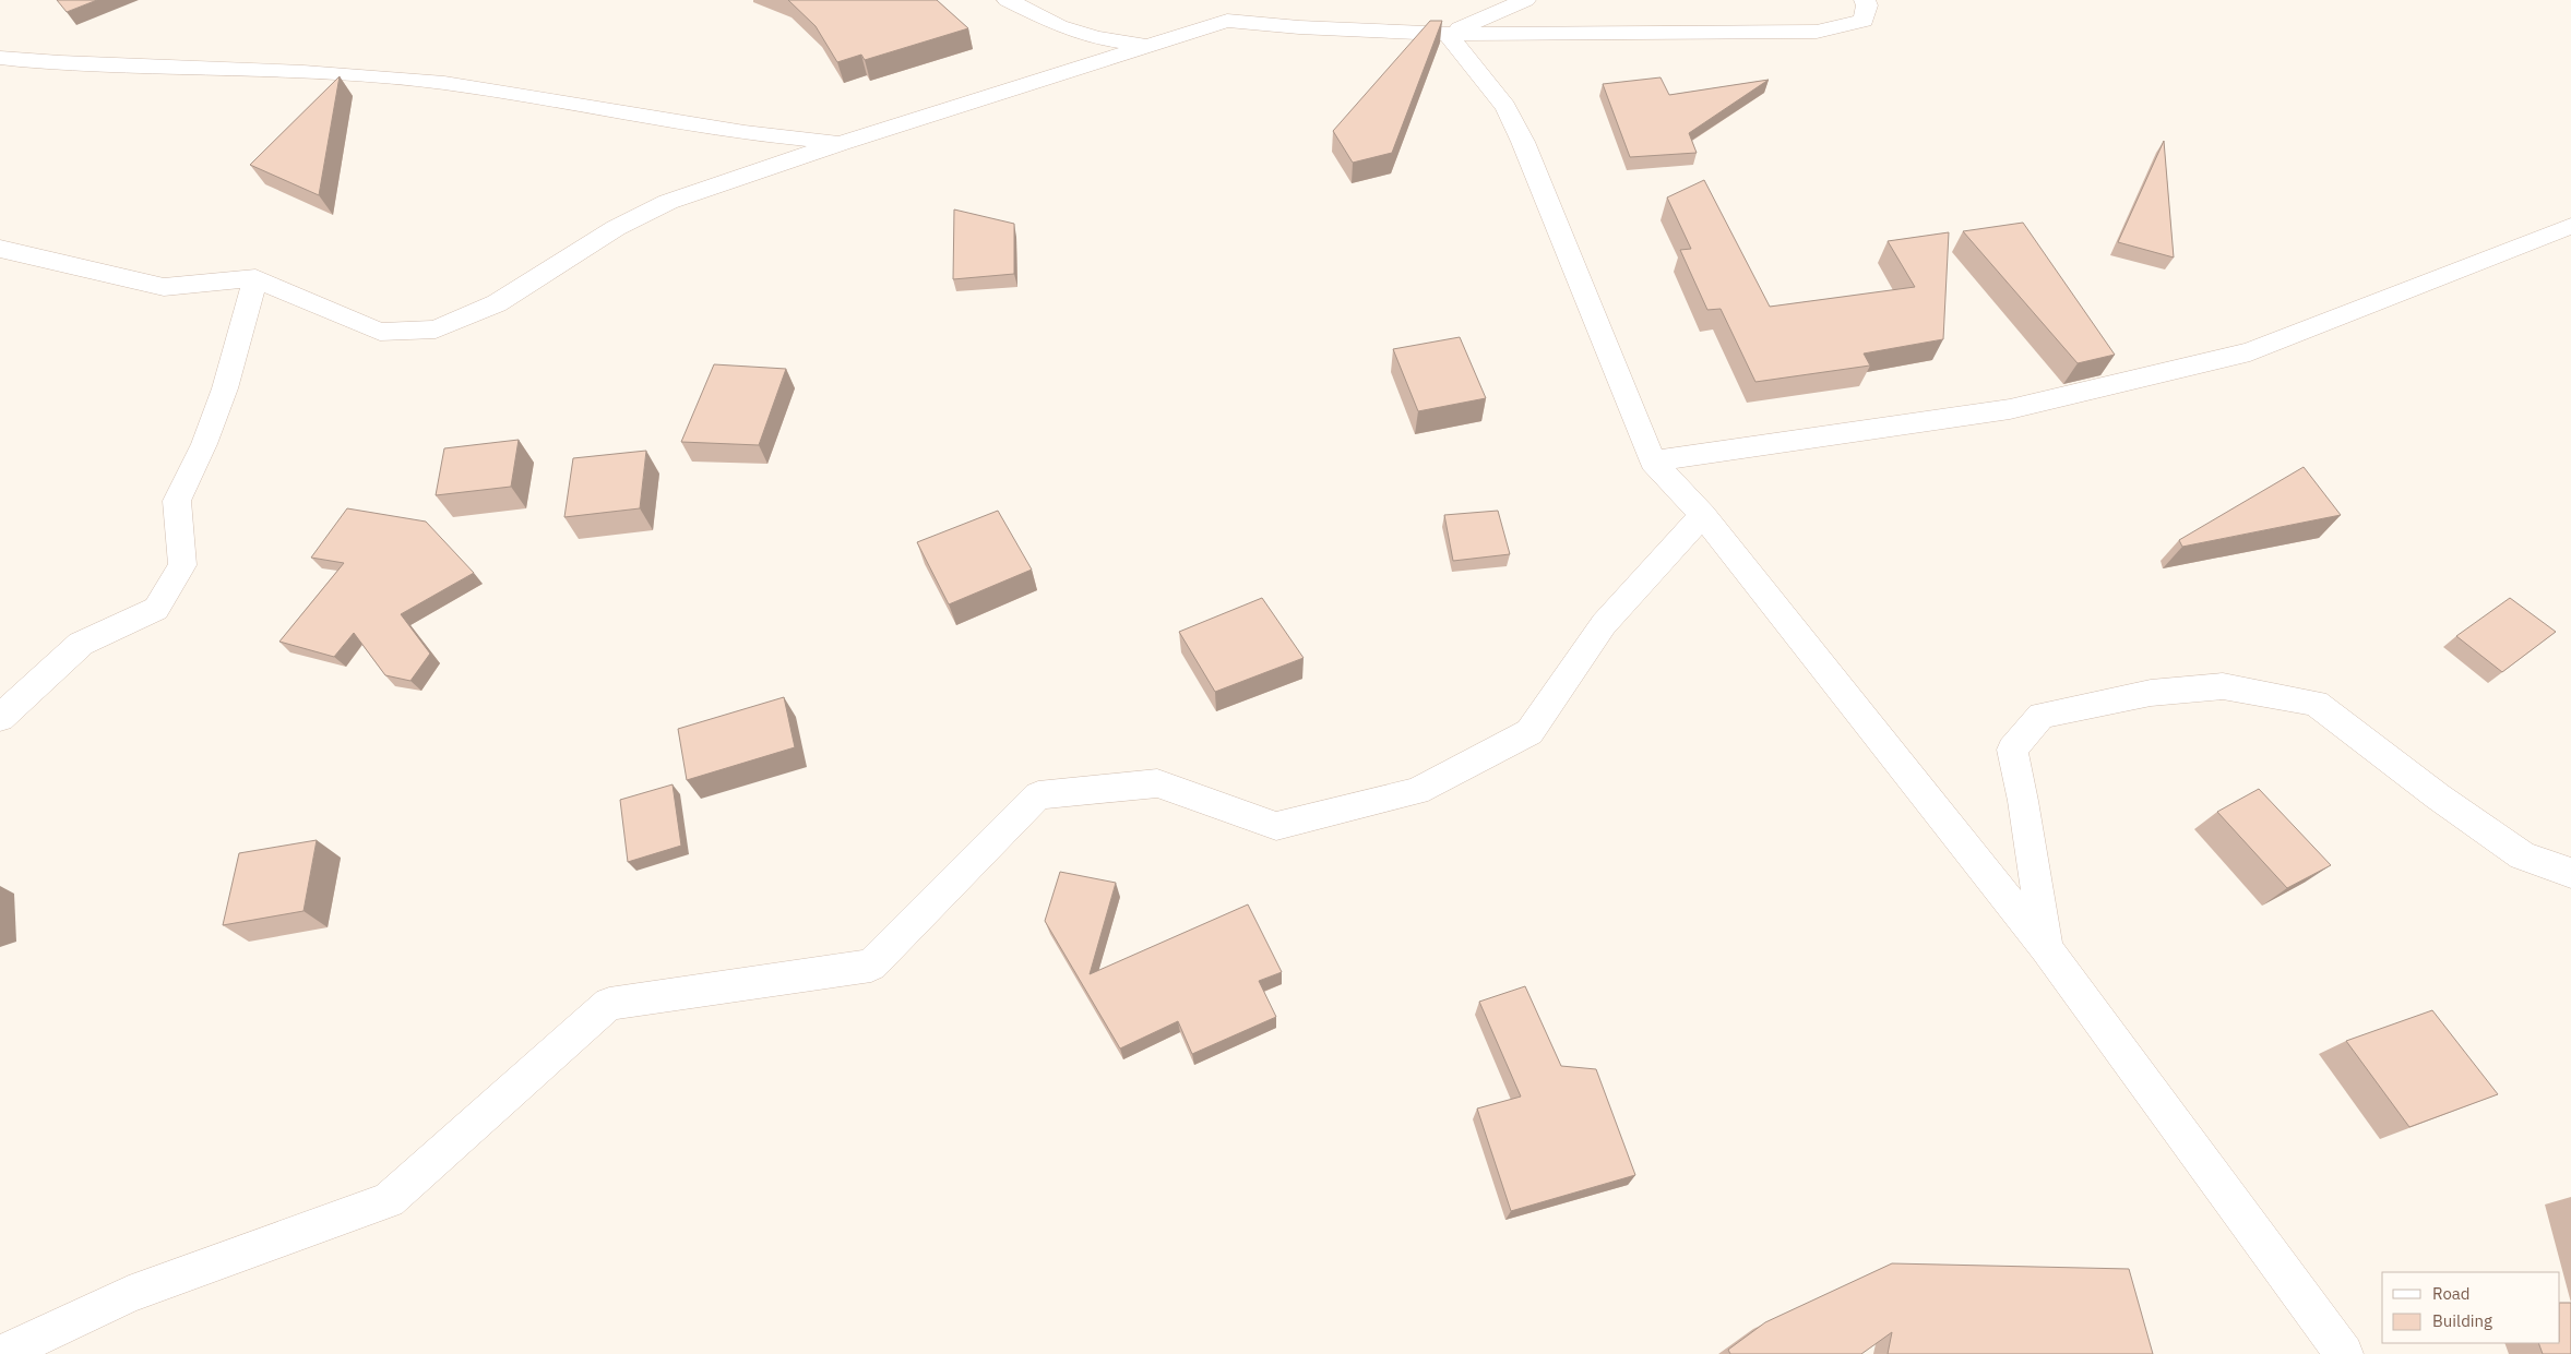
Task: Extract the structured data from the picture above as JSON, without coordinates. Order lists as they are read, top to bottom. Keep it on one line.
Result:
{"legend":["Road","Building"]}
